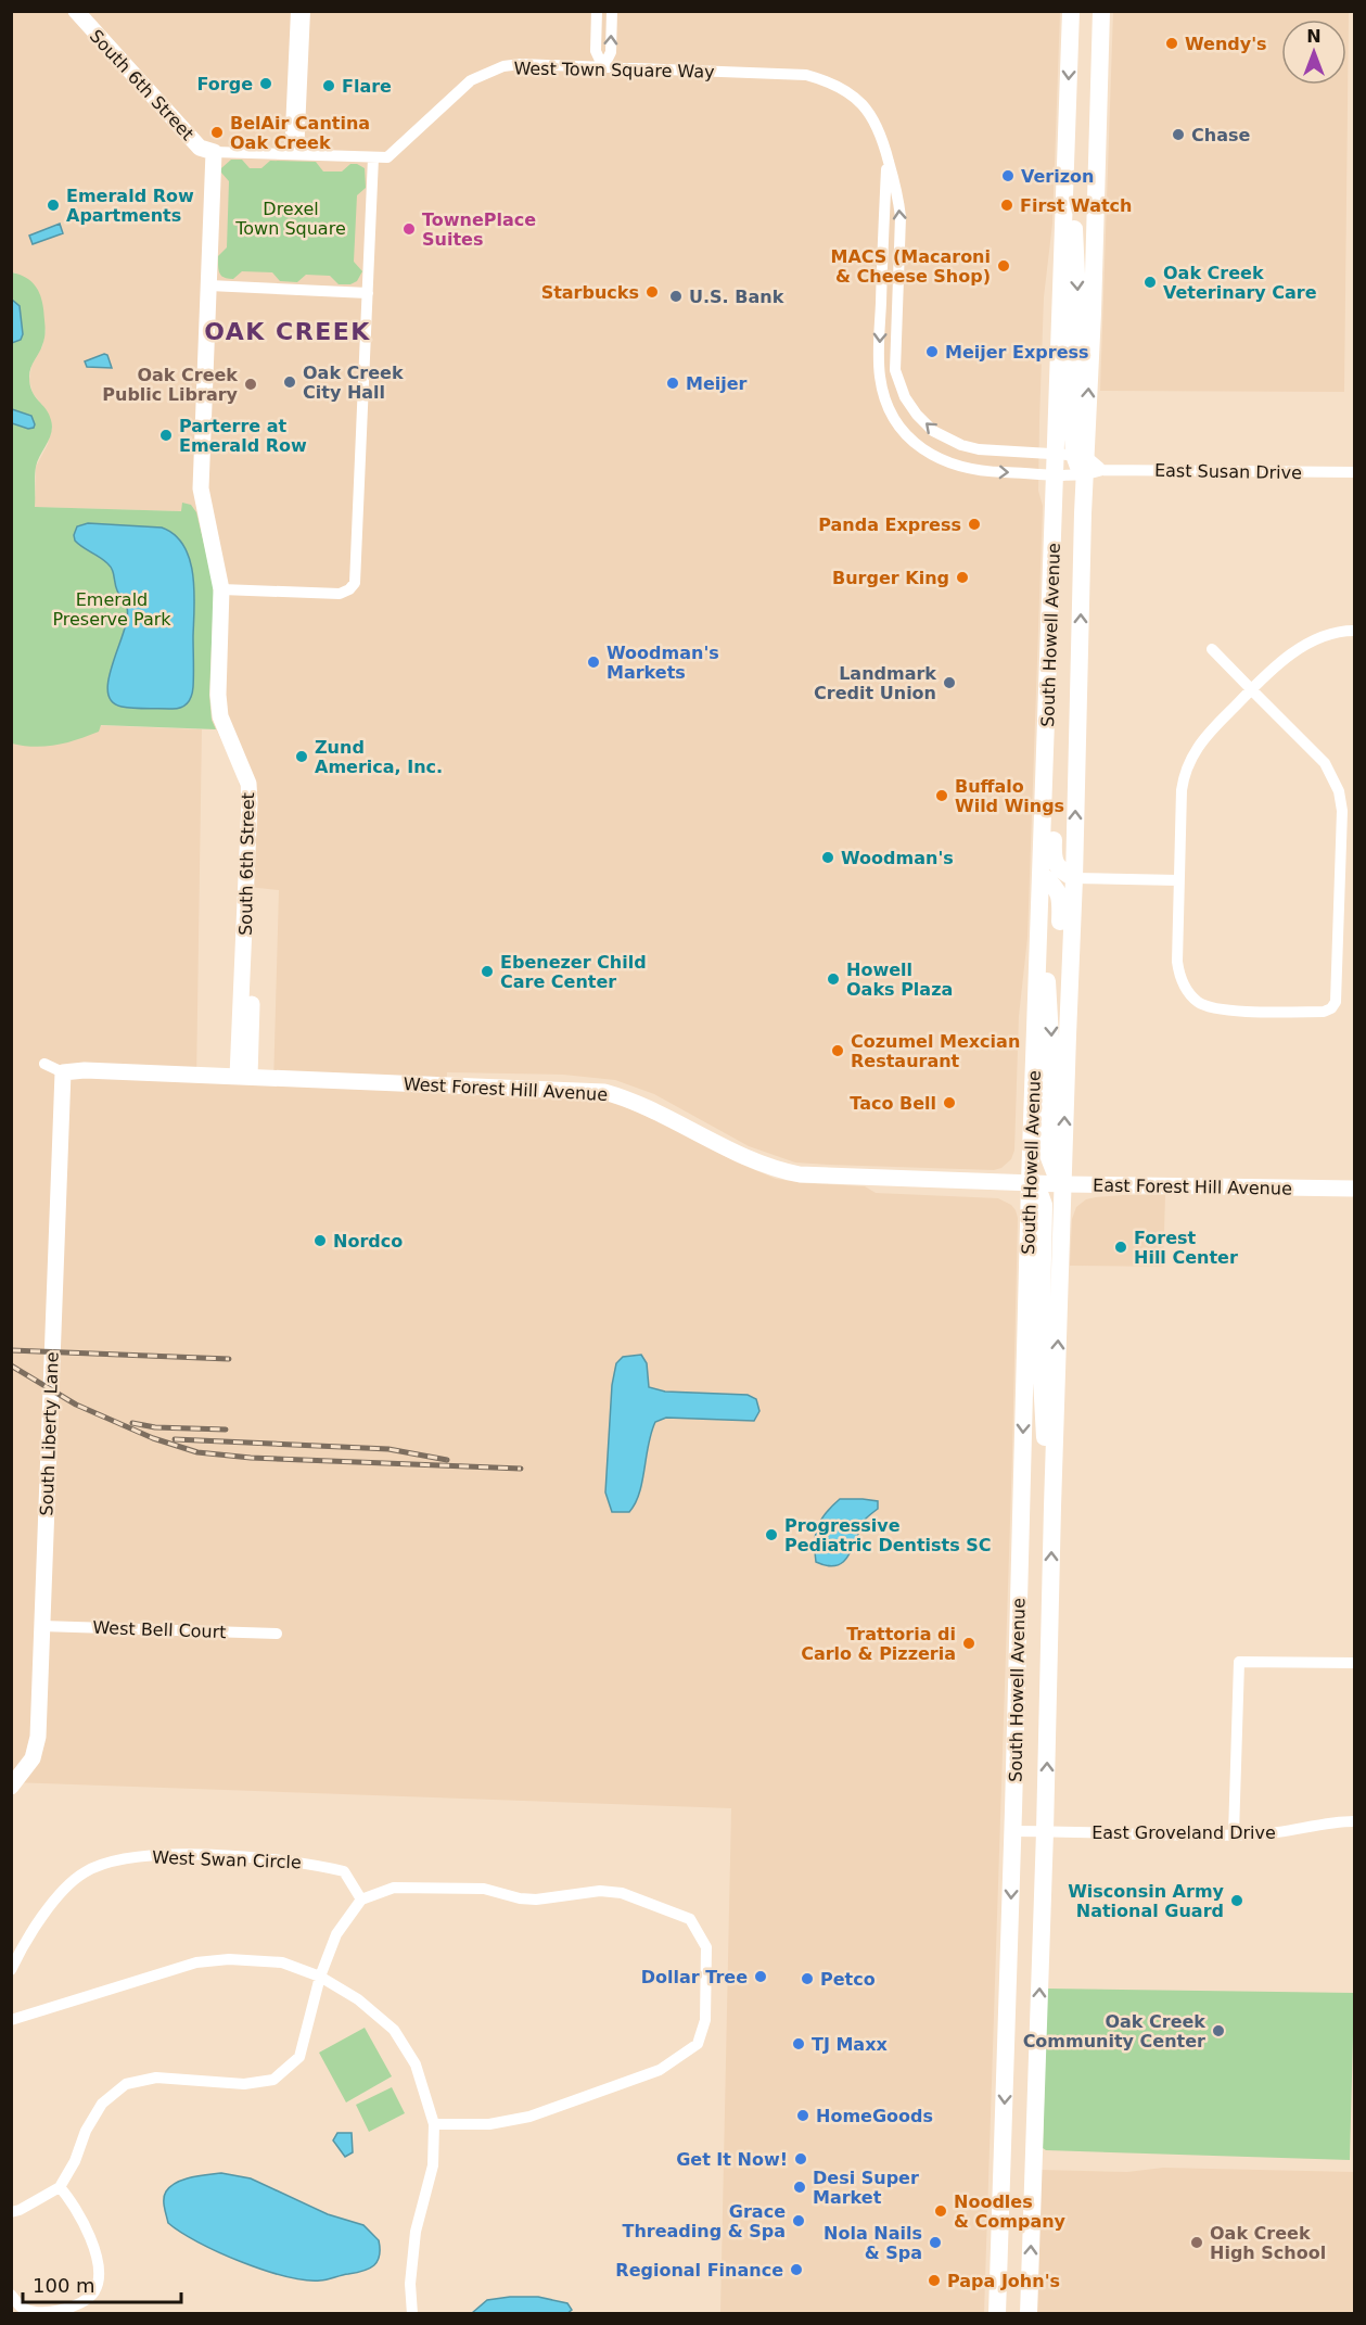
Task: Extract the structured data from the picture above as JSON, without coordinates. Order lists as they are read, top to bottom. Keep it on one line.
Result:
{"streets":{"main road":["South Howell Avenue"],"street":["West Town Square Way","South 6th Street","East Susan Drive","West Forest Hill Avenue","East Forest Hill Avenue","South Liberty Lane","West Bell Court","East Groveland Drive","West Swan Circle"]},"crossings":[["West Town Square Way","South 6th Street"],["West Town Square Way","East Susan Drive"],["West Town Square Way","South Howell Avenue"],["South 6th Street","West Forest Hill Avenue"],["East Susan Drive","South Howell Avenue"],["South Howell Avenue","West Forest Hill Avenue"],["South Howell Avenue","East Forest Hill Avenue"],["South Howell Avenue","East Groveland Drive"],["West Forest Hill Avenue","East Forest Hill Avenue"],["West Forest Hill Avenue","South Liberty Lane"],["South Liberty Lane","West Bell Court"]],"districts":["OAK CREEK"],"parks":["Drexel Town Square","Emerald Preserve Park"],"places":["Wendy's","Forge","Flare","BelAir Cantina Oak Creek","Chase","Verizon","Emerald Row Apartments","First Watch","TownePlace Suites","MACS (Macaroni & Cheese Shop)","Oak Creek Veterinary Care","Starbucks","U.S. Bank","Meijer Express","Oak Creek City Hall","Meijer","Oak Creek Public Library","Parterre at Emerald Row","Panda Express","Burger King","Woodman's Markets","Landmark Credit Union","Zund America, Inc.","Buffalo Wild Wings","Woodman's","Ebenezer Child Care Center","Howell Oaks Plaza","Cozumel Mexcian Restaurant","Taco Bell","Nordco","Forest Hill Center","Progressive Pediatric Dentists SC","Trattoria di Carlo & Pizzeria","Wisconsin Army National Guard","Dollar Tree","Petco","Oak Creek Community Center","TJ Maxx","HomeGoods","Get It Now!","Desi Super Market","Noodles & Company","Grace Threading & Spa","Nola Nails & Spa","Oak Creek High School","Regional Finance","Papa John's"],"scale_bar":"100 m","north":"top"}
